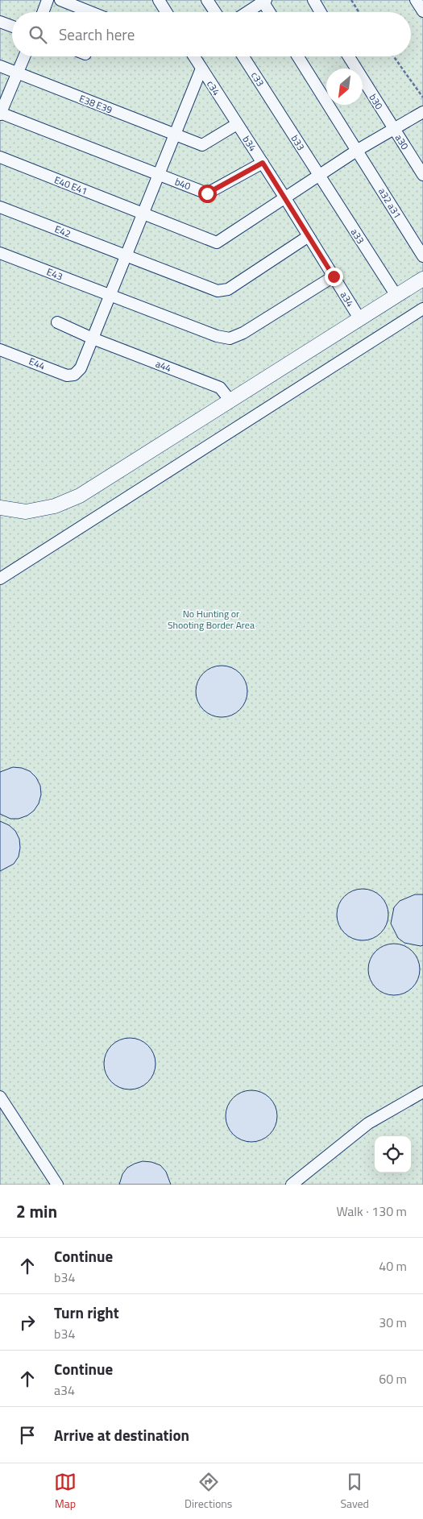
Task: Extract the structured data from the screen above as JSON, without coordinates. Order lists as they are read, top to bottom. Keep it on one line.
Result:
{"streets":{"street":["c33","c34","b30","E38 E39","a30","b33","b34","b40","E40 E41","a32 a31","E42","a33","E43","a34","E44","a44"]},"crossings":[["c33","b33"],["c34","E38 E39"],["c34","b34"],["b30","a30"],["E38 E39","b34"],["b33","a33"],["b34","b40"],["b34","E40 E41"],["b34","a34"],["E40 E41","a34"],["E42","a34"],["E43","a34"],["E44","a44"]],"parks":["No Hunting or Shooting Border Area"],"north":"bottom left","page":{"search":"Search here","heading":["2 min","Walk · 130 m"],"list":[["Continue","b34","40 m"],["Turn right","b34","30 m"],["Continue","a34","60 m"],"Arrive at destination"],"nav":["Map","Directions","Saved"]}}
